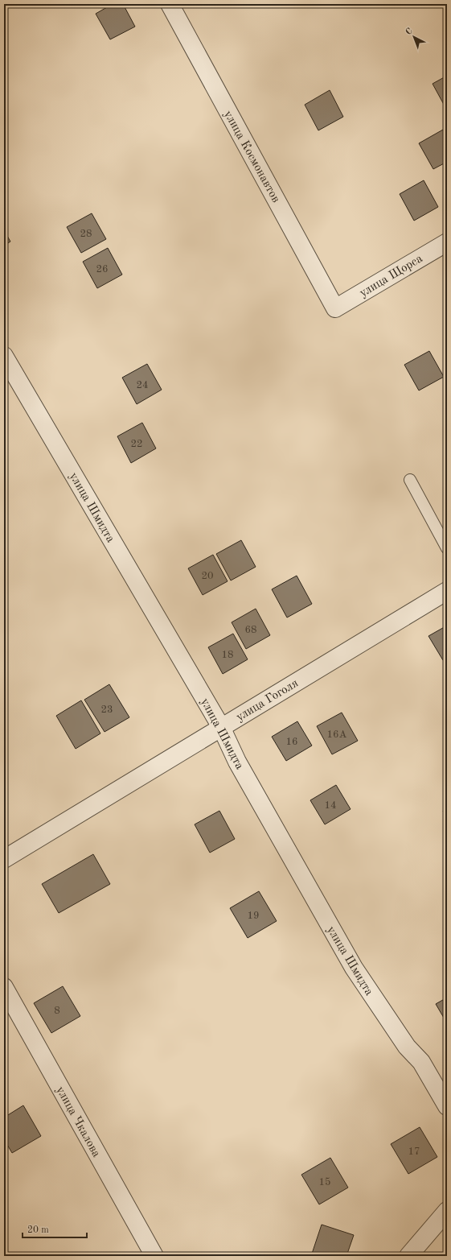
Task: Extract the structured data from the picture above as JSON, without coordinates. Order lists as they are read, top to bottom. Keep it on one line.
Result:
{"streets":{"street":["улица Космонавтов","улица Щорса","улица Шмидта","улица Гоголя","улица Чкалова"]},"crossings":[["улица Космонавтов","улица Щорса"],["улица Шмидта","улица Гоголя"]],"house_numbers":["28","26","24","22","20","68","18","23","16А","16","14","19","8","17","15"],"scale_bar":"20 m","north":"top left"}
